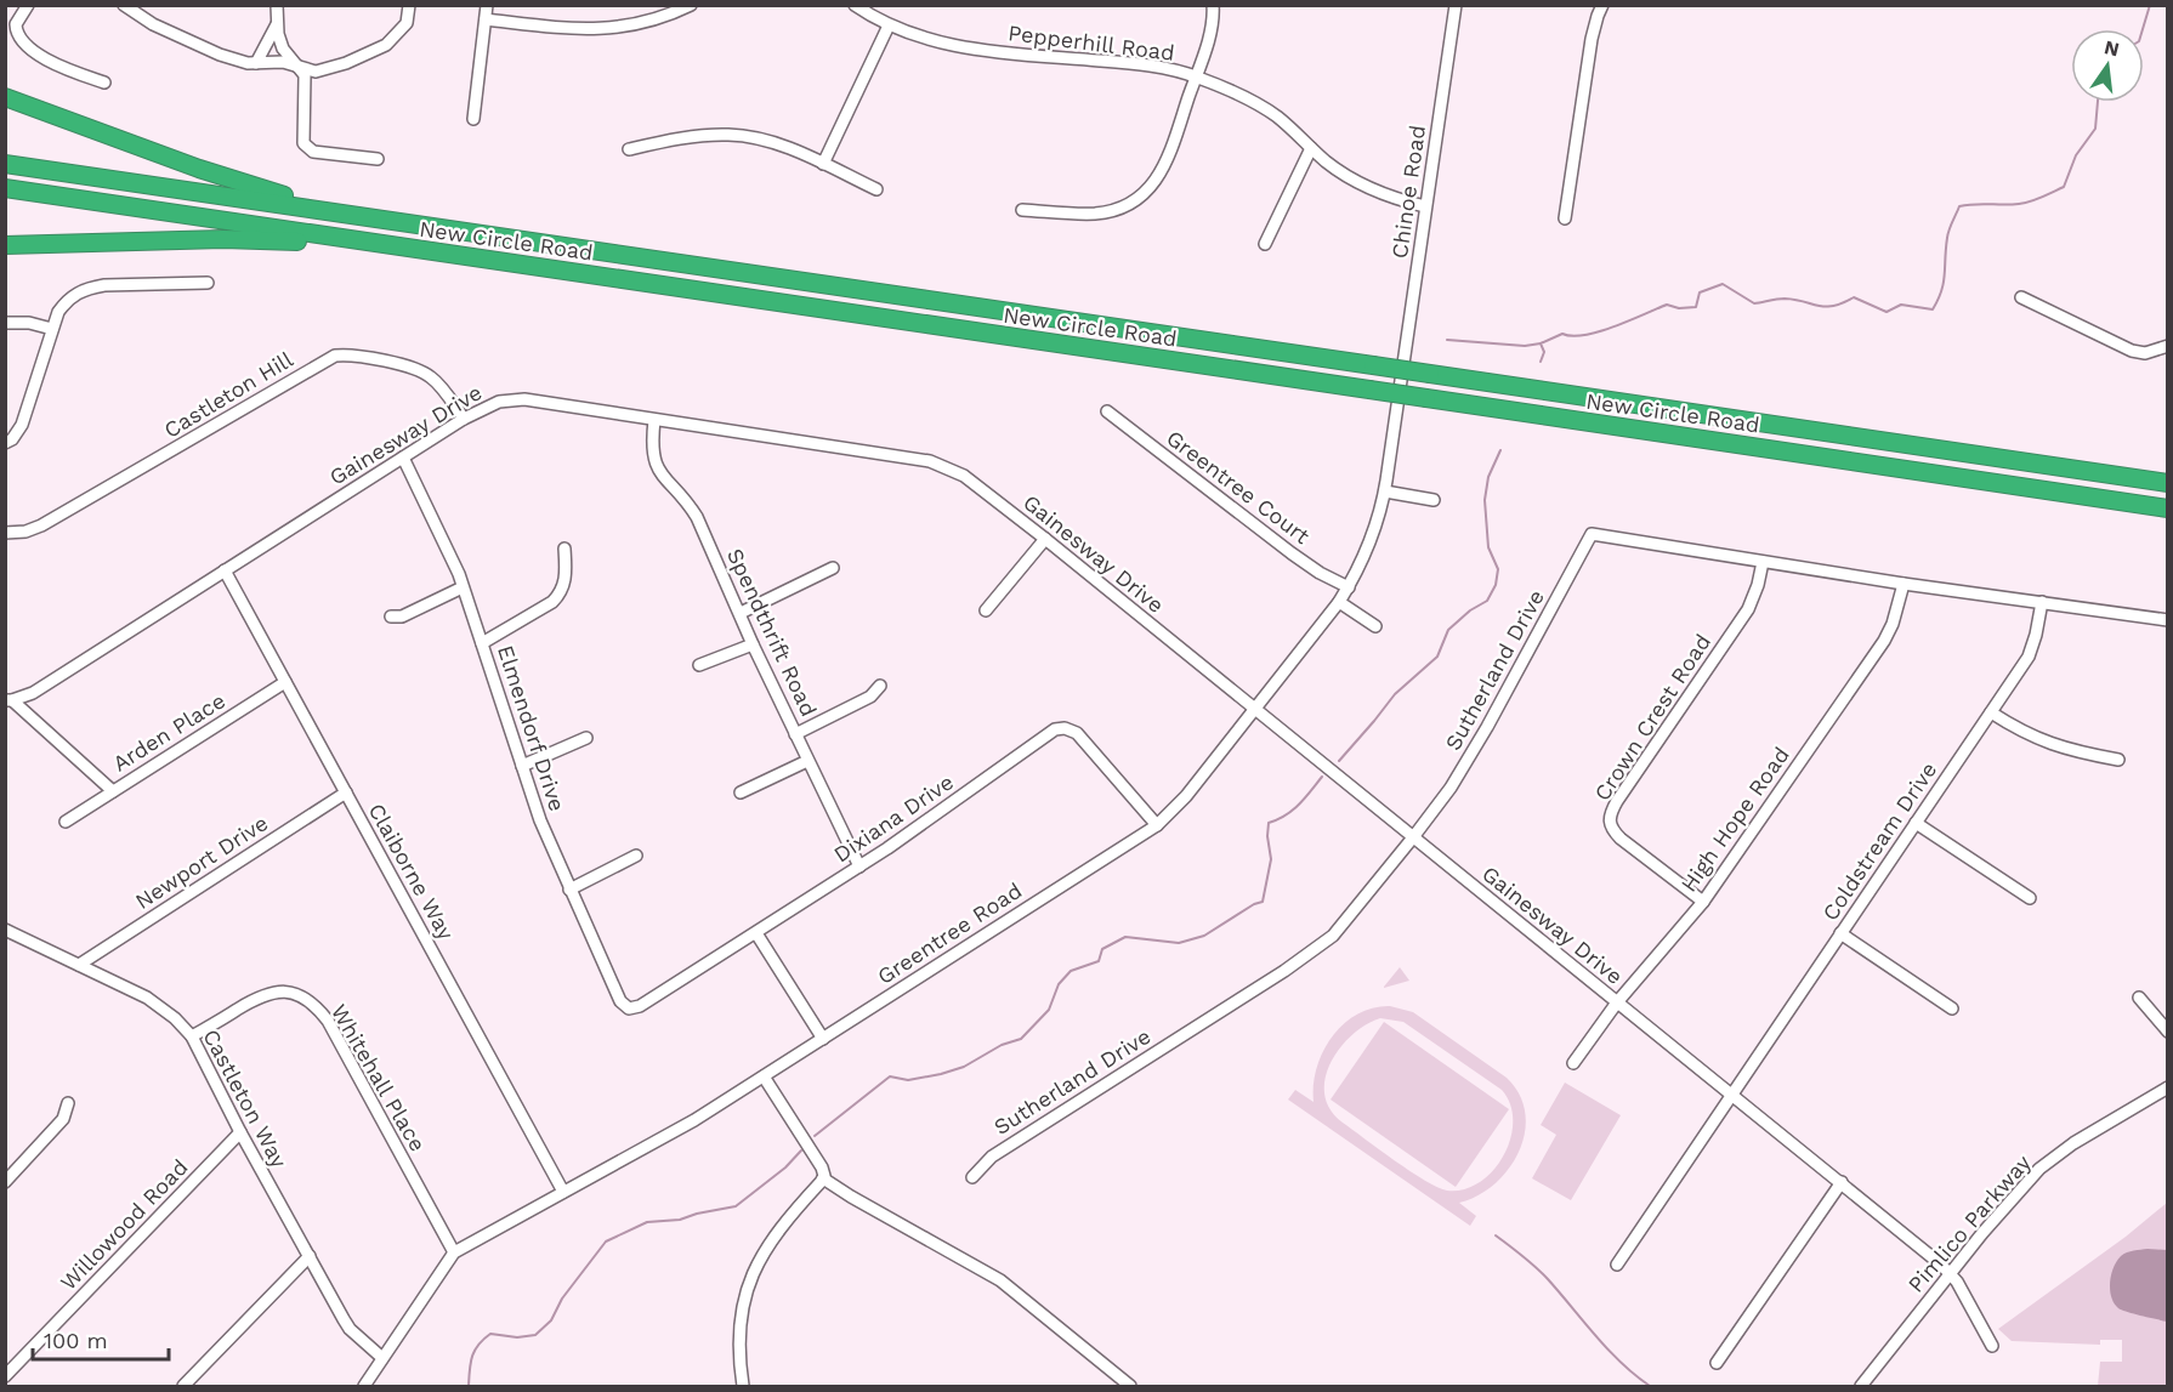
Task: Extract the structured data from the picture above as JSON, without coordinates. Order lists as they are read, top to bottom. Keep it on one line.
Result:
{"streets":{"highway":["New Circle Road"],"street":["Pepperhill Road","Chinoe Road","Castleton Hill","Gainesway Drive","Greentree Court","Spendthrift Road","Sutherland Drive","Crown Crest Road","Elmendorf Drive","Arden Place","Dixiana Drive","High Hope Road","Coldstream Drive","Newport Drive","Claiborne Way","Greentree Road","Whitehall Place","Castleton Way","Pimlico Parkway","Willowood Road"]},"crossings":[["Pepperhill Road","Chinoe Road"],["Chinoe Road","Greentree Road"],["Castleton Hill","Gainesway Drive"],["Gainesway Drive","Spendthrift Road"],["Gainesway Drive","Sutherland Drive"],["Gainesway Drive","Elmendorf Drive"],["Gainesway Drive","Arden Place"],["Gainesway Drive","High Hope Road"],["Gainesway Drive","Coldstream Drive"],["Gainesway Drive","Claiborne Way"],["Gainesway Drive","Greentree Road"],["Gainesway Drive","Pimlico Parkway"],["Greentree Court","Greentree Road"],["Spendthrift Road","Dixiana Drive"],["Sutherland Drive","Crown Crest Road"],["Sutherland Drive","High Hope Road"],["Sutherland Drive","Coldstream Drive"],["Crown Crest Road","High Hope Road"],["Elmendorf Drive","Dixiana Drive"],["Arden Place","Claiborne Way"],["Dixiana Drive","Greentree Road"],["Newport Drive","Claiborne Way"],["Newport Drive","Castleton Way"],["Claiborne Way","Greentree Road"],["Greentree Road","Whitehall Place"],["Greentree Road","Castleton Way"],["Whitehall Place","Castleton Way"],["Castleton Way","Willowood Road"]],"scale_bar":"100 m","north":"top"}
